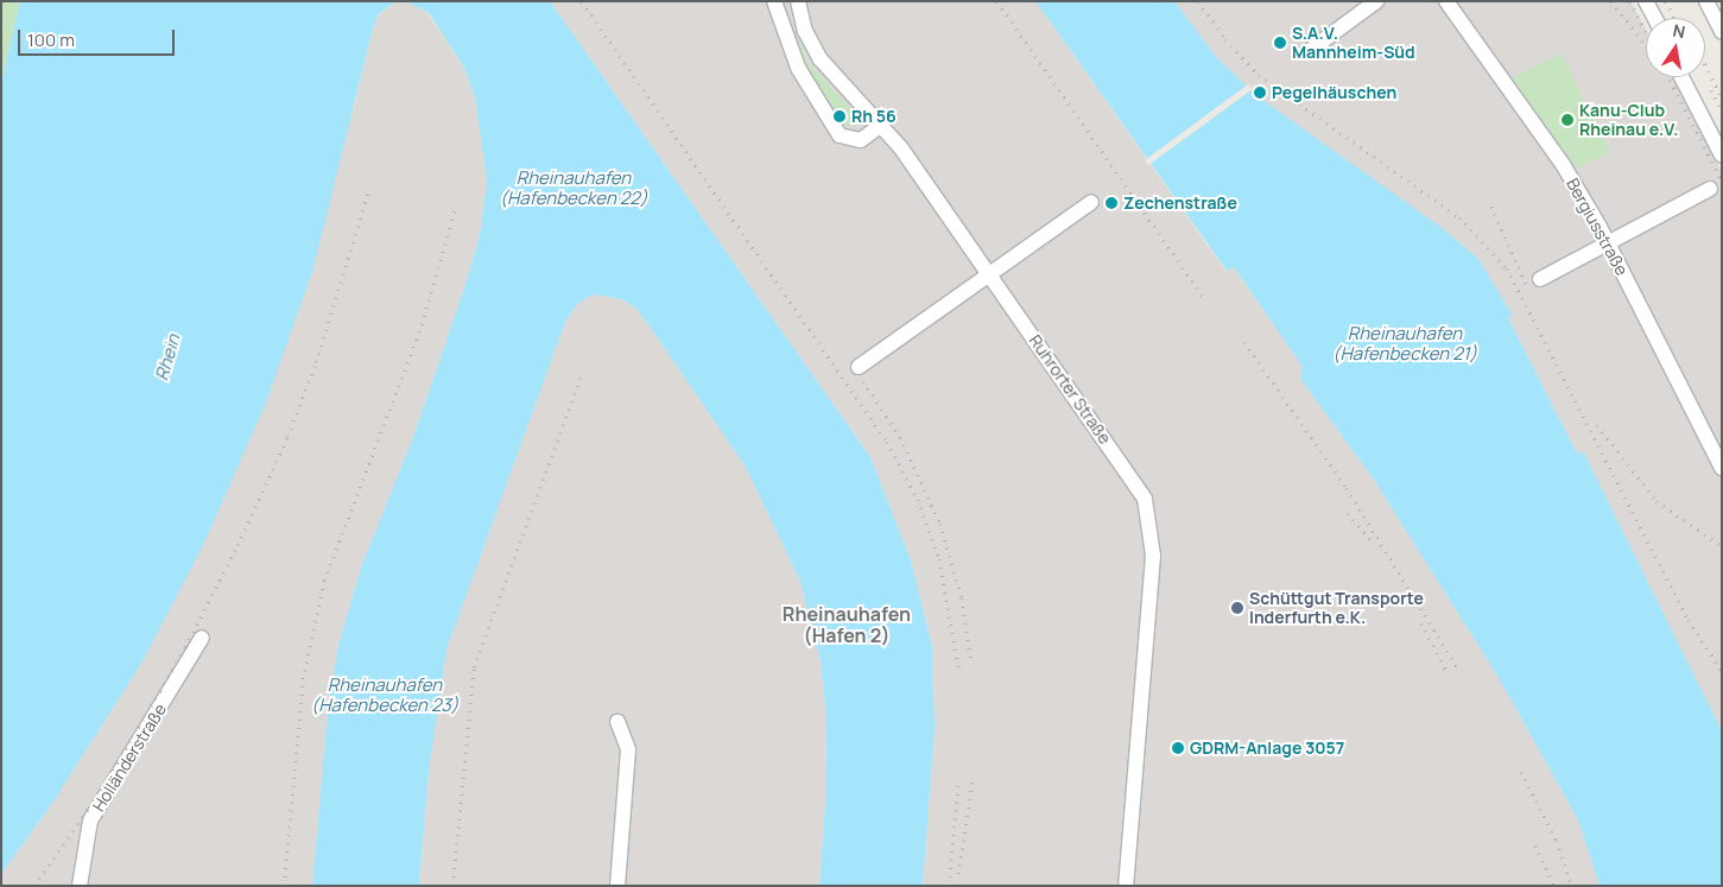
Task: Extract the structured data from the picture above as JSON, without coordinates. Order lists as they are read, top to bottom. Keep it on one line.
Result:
{"streets":{"street":["Bergiusstraße","Ruhrorter Straße","Holländerstraße"]},"districts":["Rheinauhafen (Hafen 2)"],"water":["Rheinauhafen (Hafenbecken 22)","Rheinauhafen (Hafenbecken 21)","Rhein","Rheinauhafen (Hafenbecken 23)"],"places":["S.A.V. Mannheim-Süd","Pegelhäuschen","Rh 56","Kanu-Club Rheinau e.V.","Zechenstraße","Schüttgut Transporte Inderfurth e.K.","GDRM-Anlage 3057"],"scale_bar":"100 m","north":"top"}
